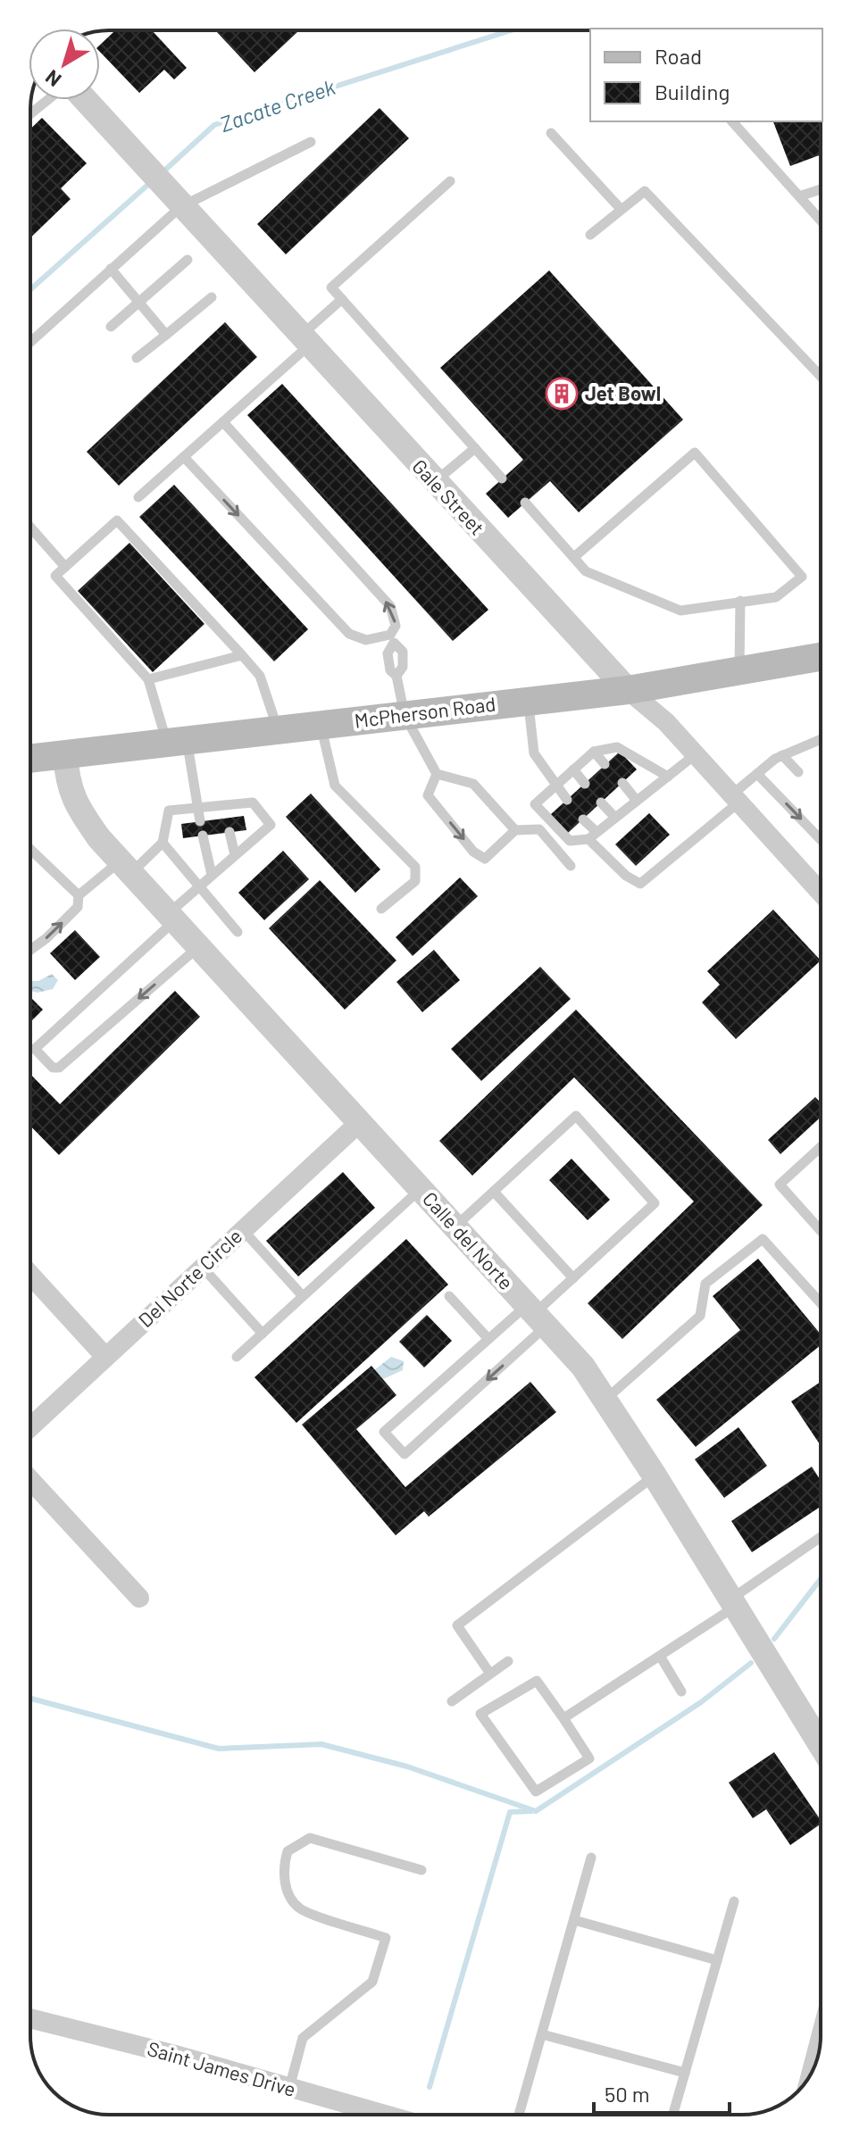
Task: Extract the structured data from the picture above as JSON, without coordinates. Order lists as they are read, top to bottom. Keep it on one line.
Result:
{"streets":{"main road":["McPherson Road"],"street":["Gale Street","Calle del Norte","Del Norte Circle","Saint James Drive"]},"crossings":[["Gale Street","McPherson Road"],["McPherson Road","Calle del Norte"],["Calle del Norte","Del Norte Circle"]],"water":["Zacate Creek"],"places":{"building":["Jet Bowl"]},"legend":["Road","Building"],"scale_bar":"50 m","north":"bottom left"}
